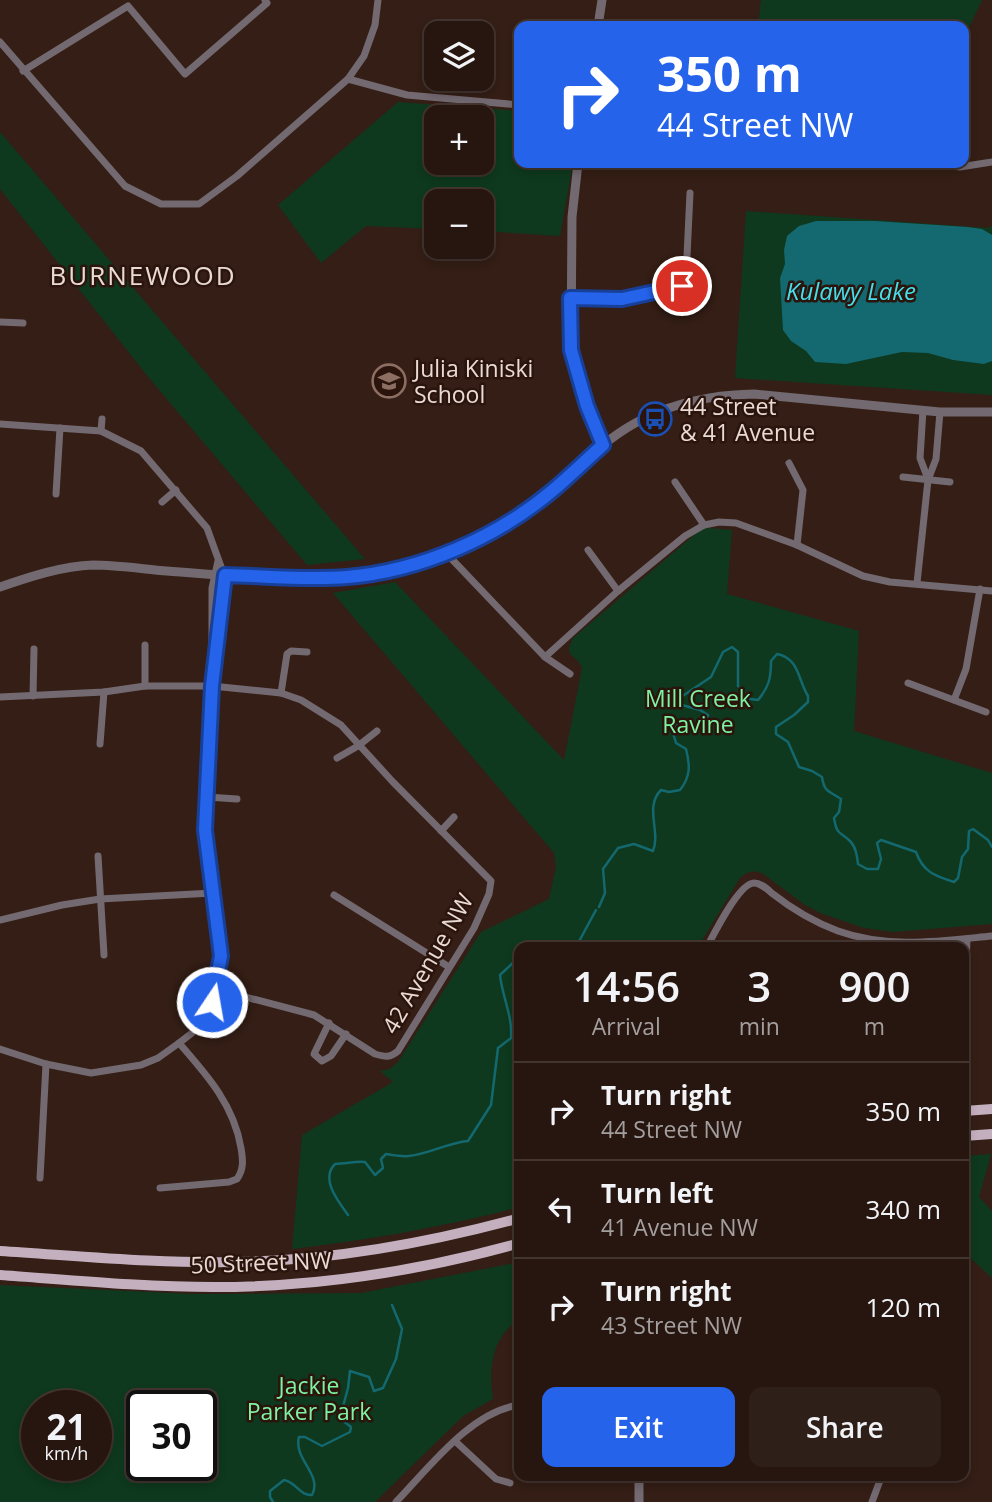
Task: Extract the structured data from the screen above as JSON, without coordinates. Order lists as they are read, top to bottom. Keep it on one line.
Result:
{"streets":{"main road":["50 Street NW"],"street":["42 Avenue NW"]},"districts":["BURNEWOOD"],"water":["Kulawy Lake"],"parks":["Mill Creek Ravine","Jackie Parker Park"],"places":{"school or university":["Julia Kiniski School"],"bus stop":["44 Street & 41 Avenue"]},"page":{"map_buttons":["+","−"],"turn":["350 m","44 Street NW"],"eta":["14:56","Arrival","3","min","900","m"],"list":[{"name":"Turn right","note":"44 Street NW","value":"350 m"},{"name":"Turn left","note":"41 Avenue NW","value":"340 m"},{"name":"Turn right","note":"43 Street NW","value":"120 m"}],"buttons":["Exit","Share"],"speed":"21 km/h","limit":"30"}}
